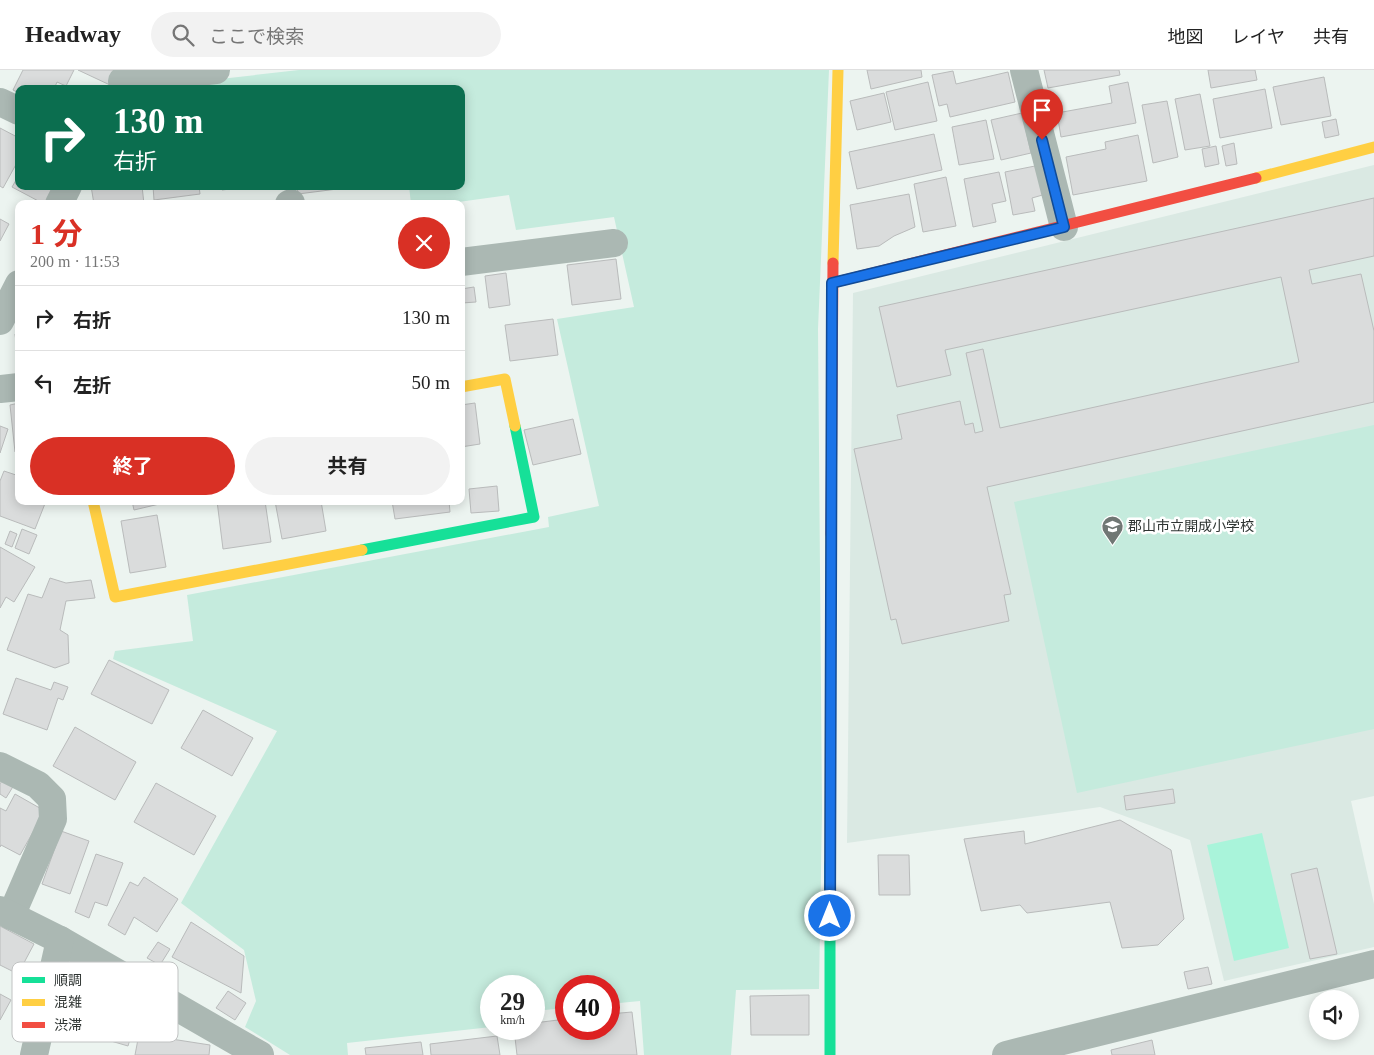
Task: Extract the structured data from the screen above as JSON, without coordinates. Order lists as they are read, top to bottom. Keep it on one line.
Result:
{"places":{"school or university":["郡山市立開成小学校"]},"legend":["順調","混雑","渋滞"],"page":{"header":"Headway","search":"ここで検索","nav":["地図","レイヤ","共有"],"turn":["130 m","右折"],"heading":["1 分","200 m · 11:53"],"list":[{"name":"右折","value":"130 m"},{"name":"左折","value":"50 m"}],"buttons":["終了","共有"],"speed":"29 km/h","limit":"40"}}
